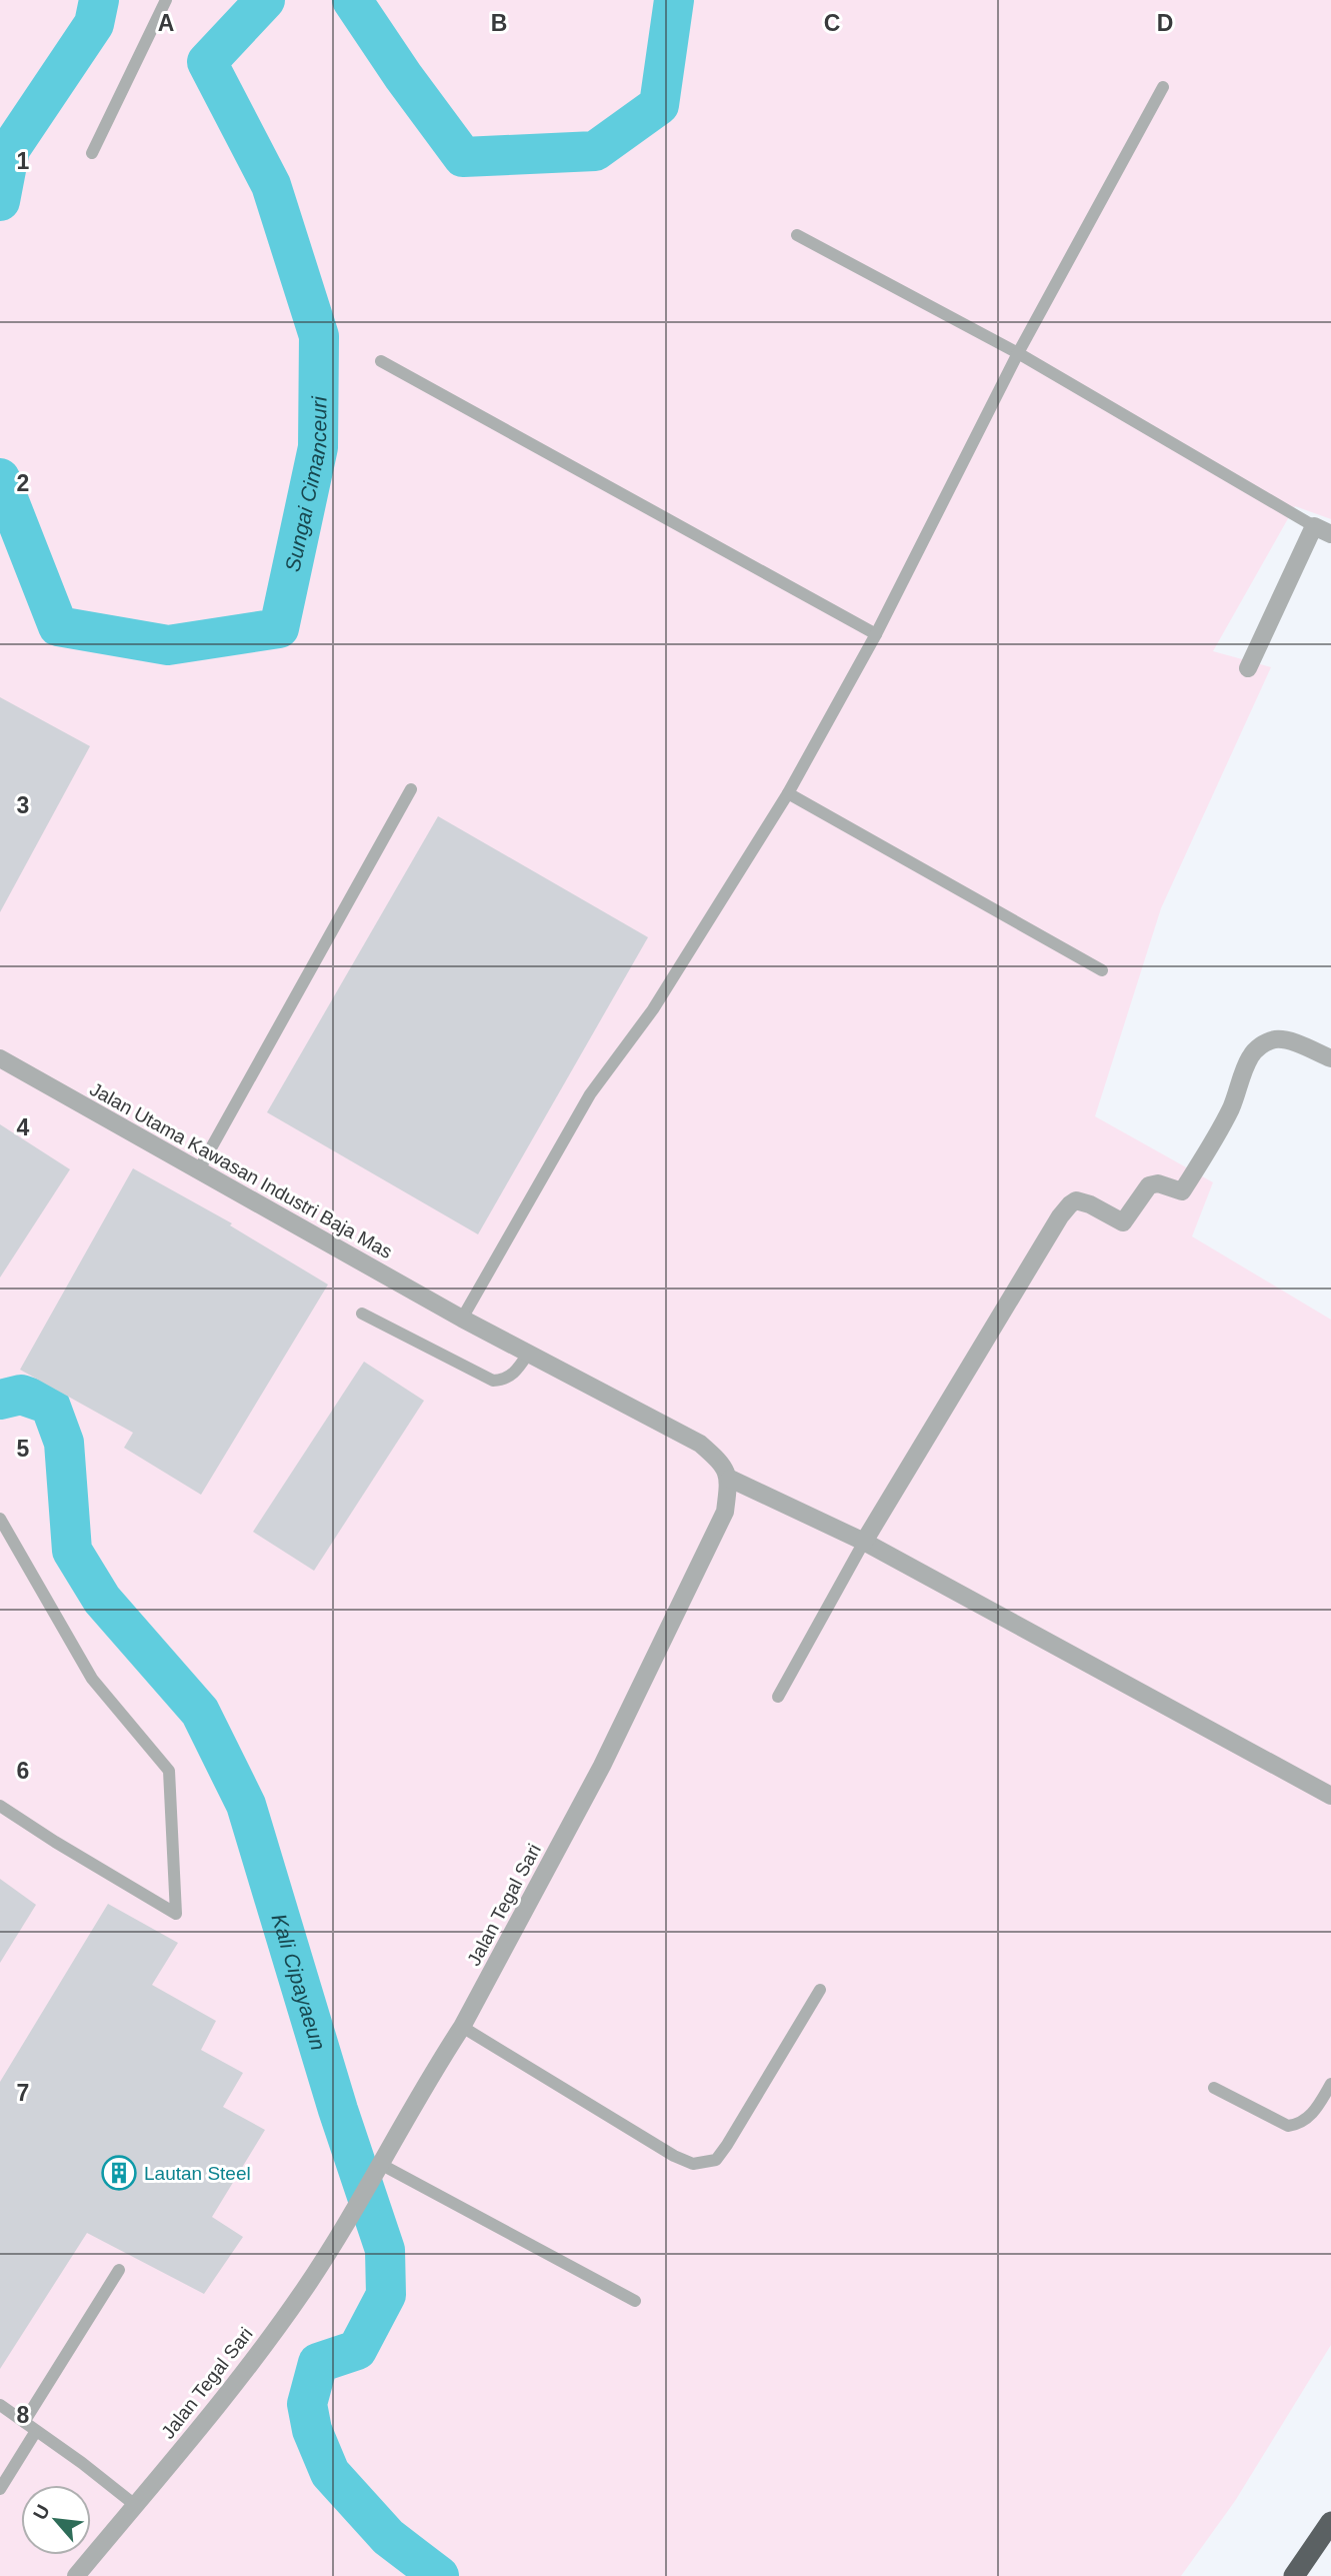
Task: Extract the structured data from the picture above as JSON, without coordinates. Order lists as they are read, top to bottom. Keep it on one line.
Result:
{"streets":{"street":["Jalan Utama Kawasan Industri Baja Mas","Jalan Tegal Sari"]},"water":["Sungai Cimanceuri","Kali Cipayaeun"],"places":{"building":["Lautan Steel"]},"north":"top left","grid":{"columns":["A","B","C","D"],"rows":["1","2","3","4","5","6","7","8"]}}
